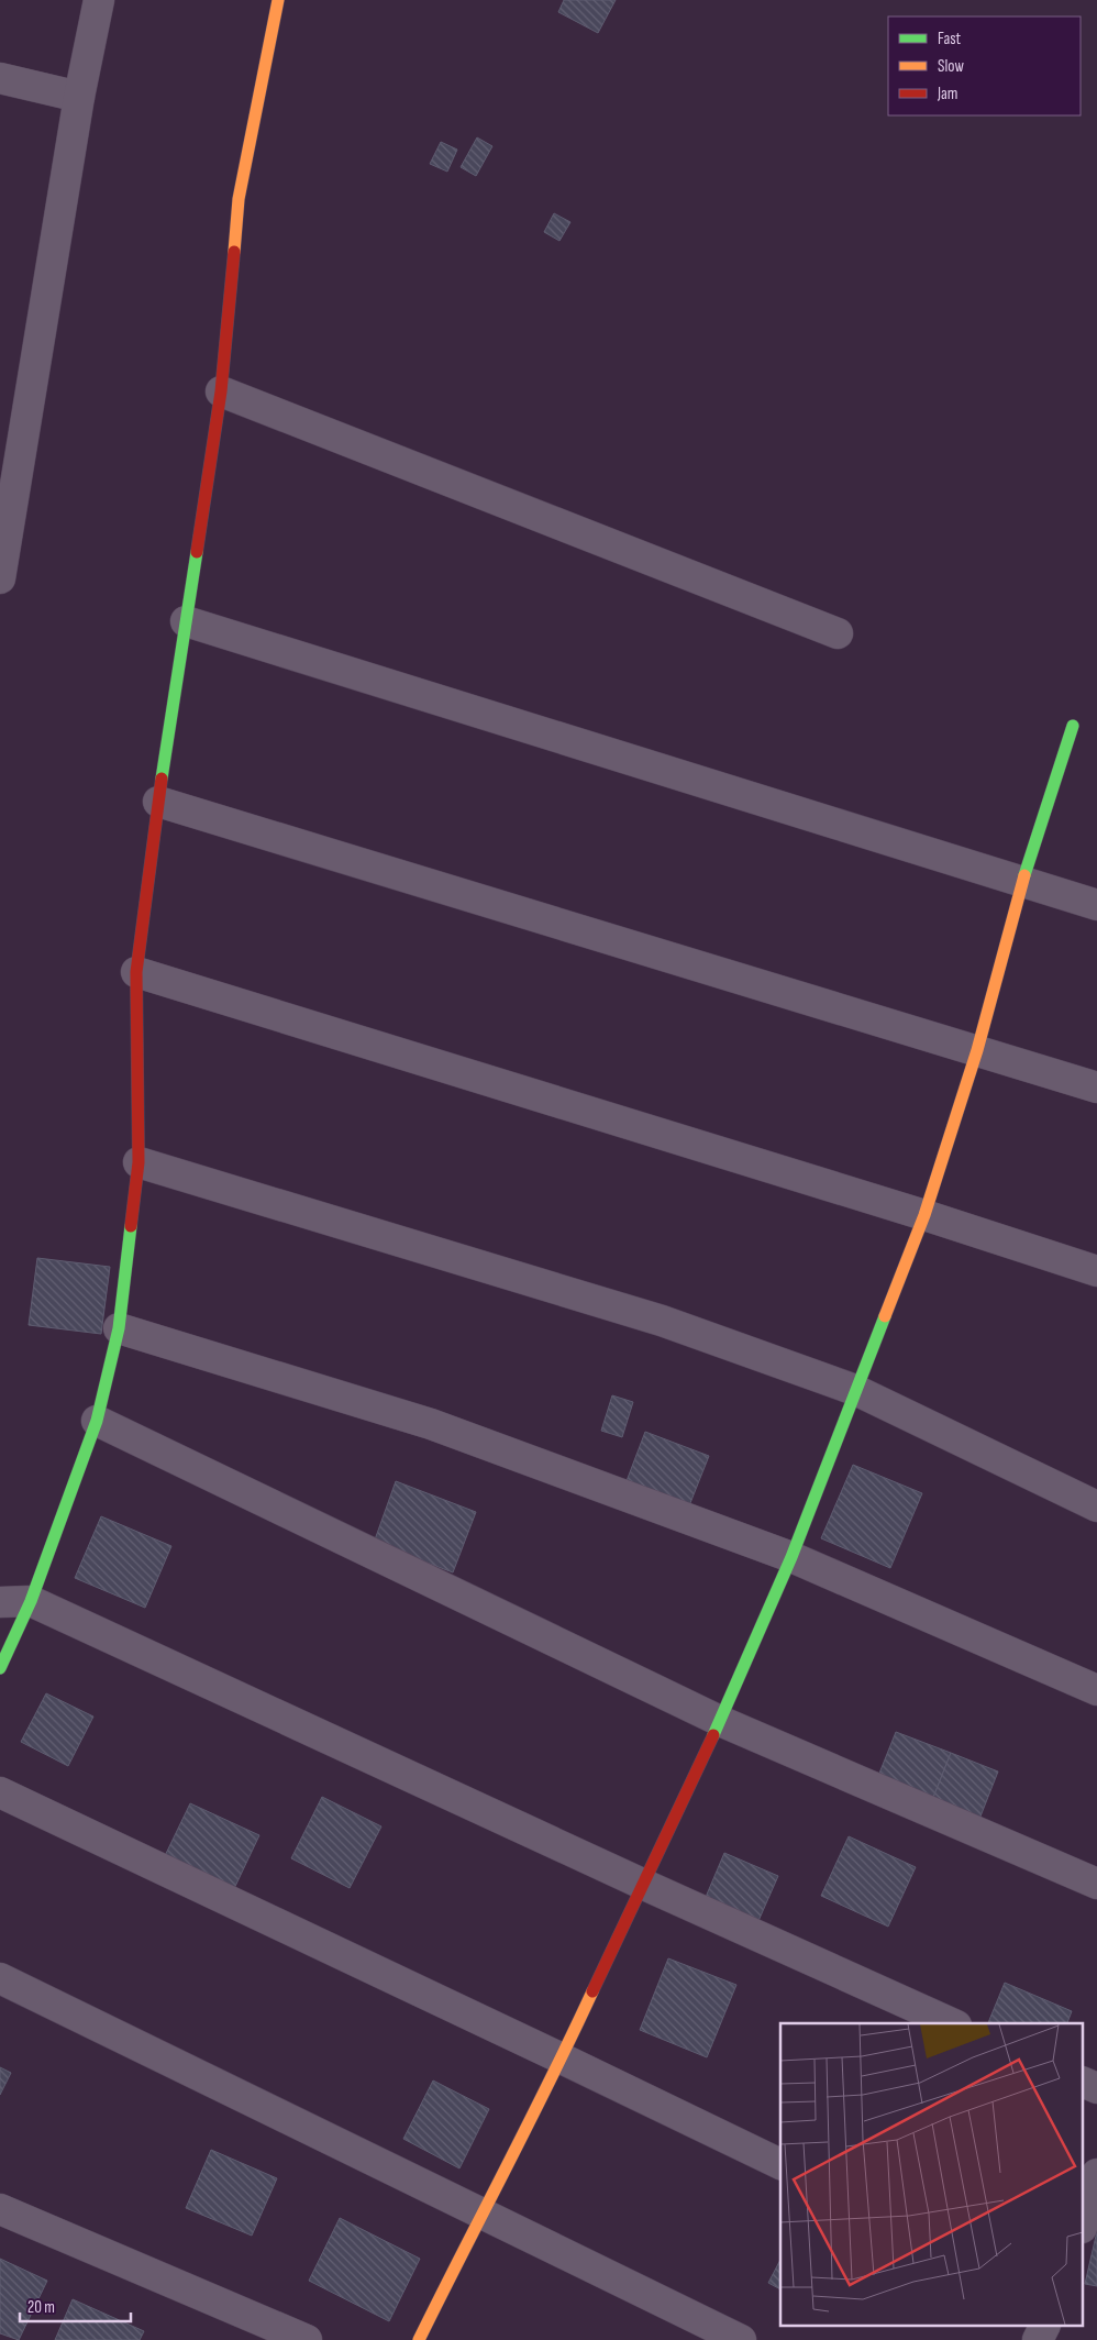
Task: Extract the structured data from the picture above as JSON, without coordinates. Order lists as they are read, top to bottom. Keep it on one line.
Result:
{"legend":["Fast","Slow","Jam"],"scale_bar":"20 m"}
